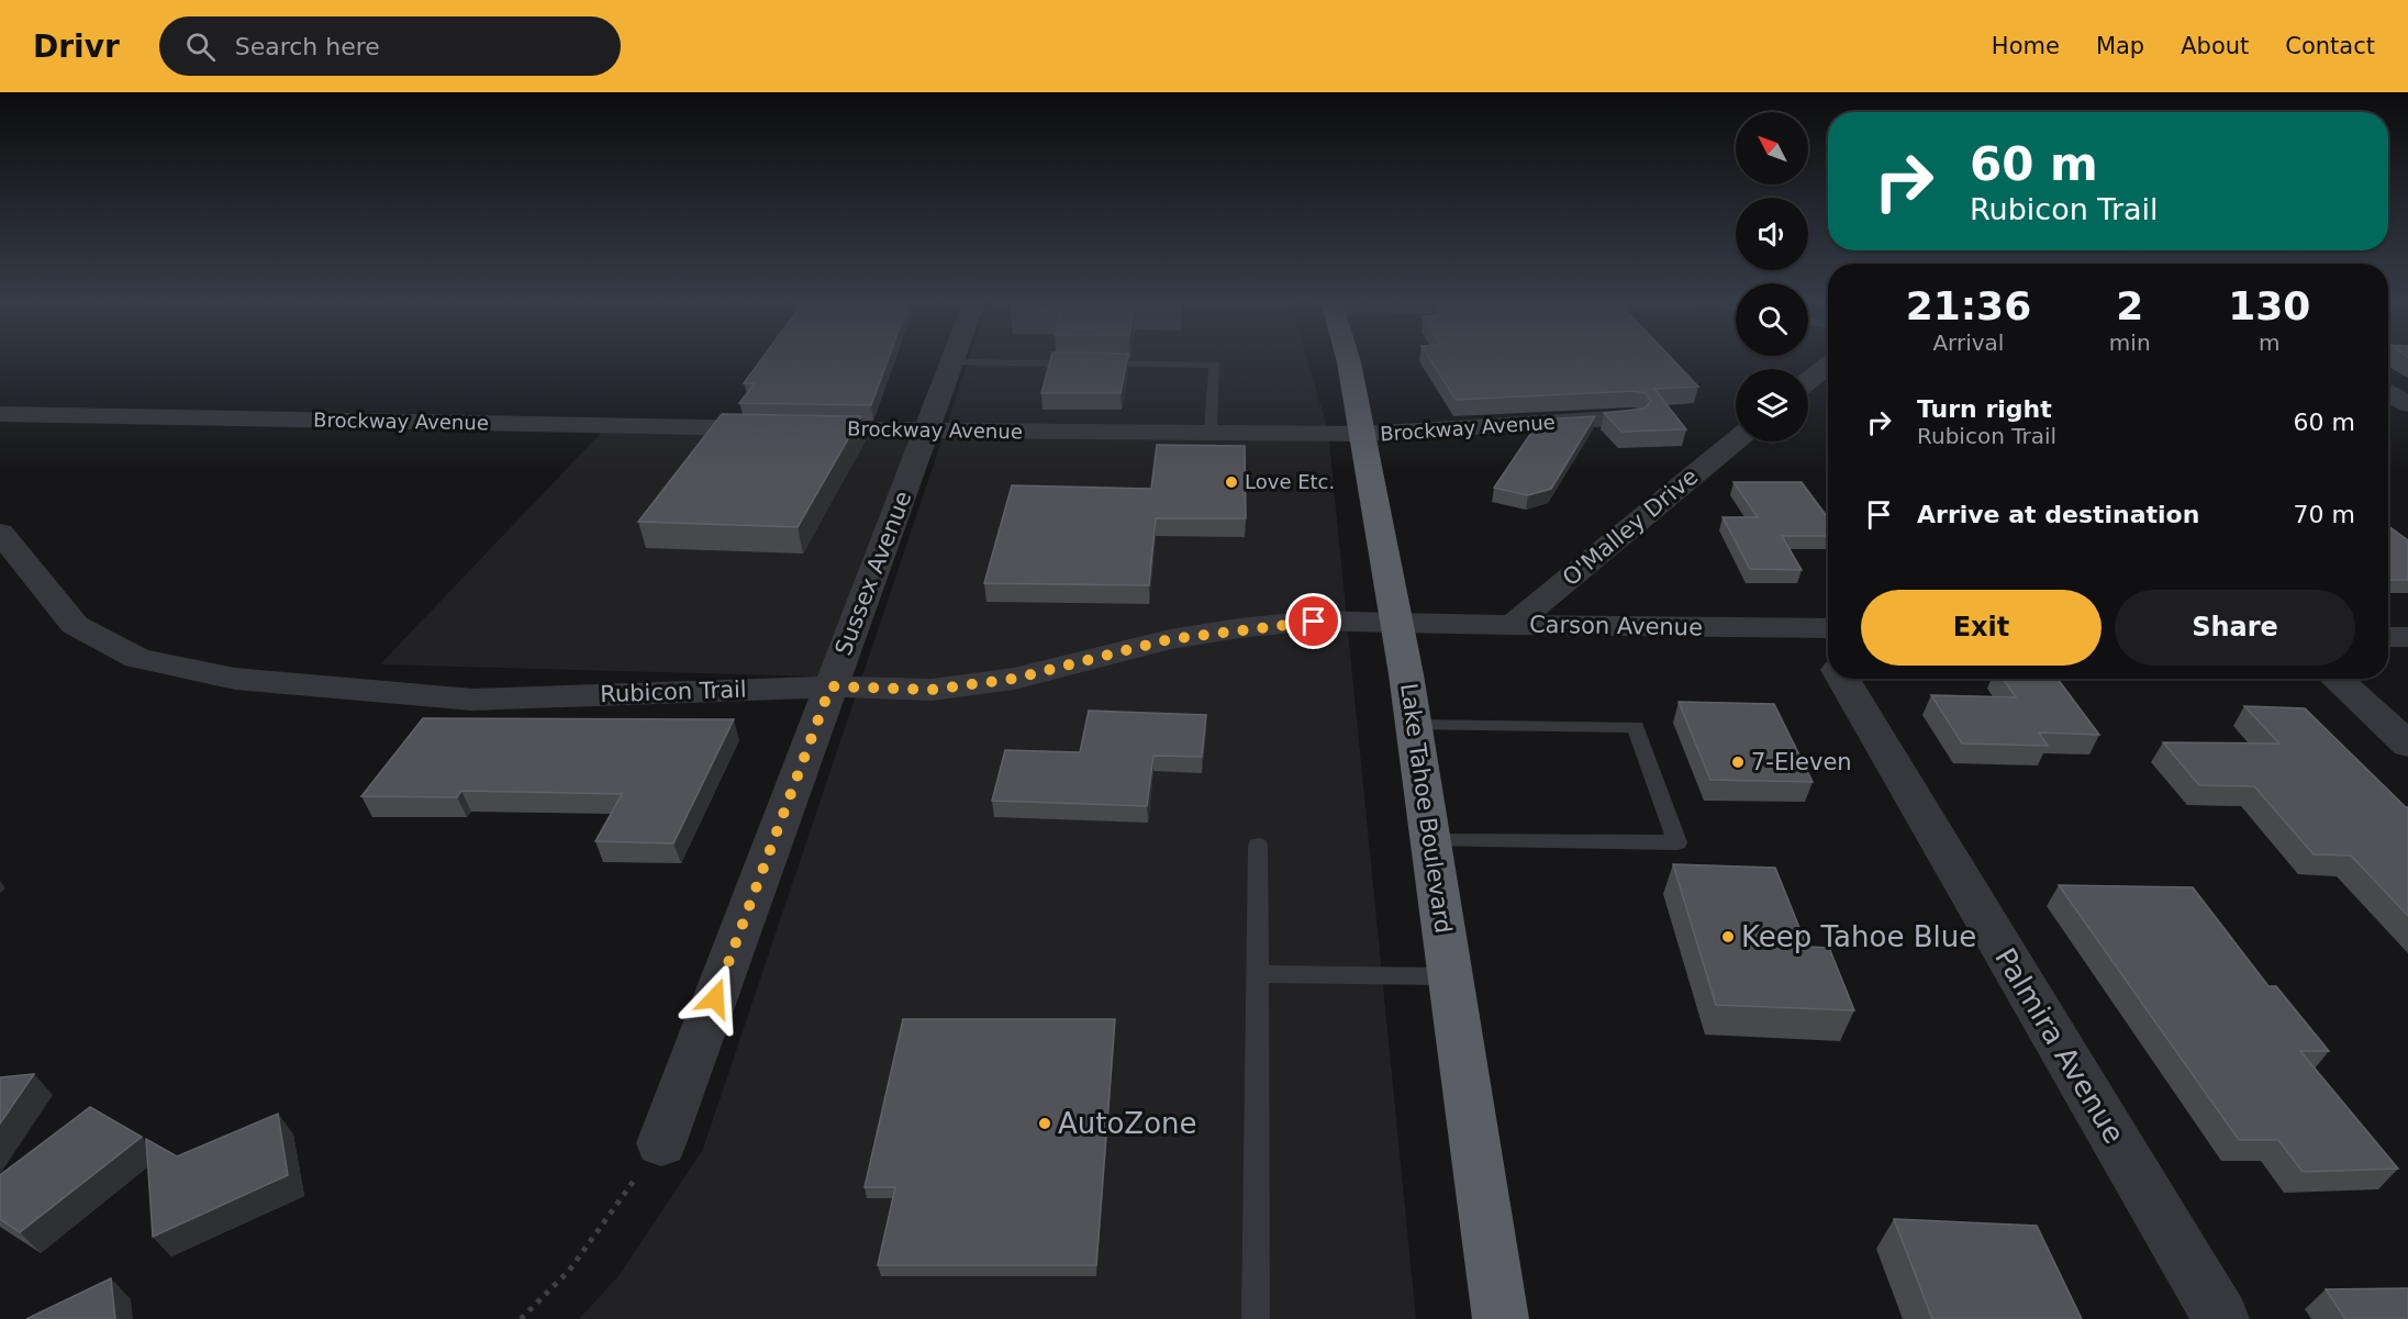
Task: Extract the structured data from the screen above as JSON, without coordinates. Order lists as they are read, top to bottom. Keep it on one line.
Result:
{"streets":{"highway":["Lake Tahoe Boulevard"],"street":["Brockway Avenue","O'Malley Drive","Sussex Avenue","Carson Avenue","Rubicon Trail","Palmira Avenue"]},"crossings":[["Brockway Avenue","Sussex Avenue"],["Brockway Avenue","Lake Tahoe Boulevard"],["O'Malley Drive","Carson Avenue"],["Sussex Avenue","Rubicon Trail"],["Carson Avenue","Rubicon Trail"],["Carson Avenue","Lake Tahoe Boulevard"],["Rubicon Trail","Lake Tahoe Boulevard"]],"places":["Love Etc.","7-Eleven","Keep Tahoe Blue","AutoZone"],"north":"top left","page":{"header":"Drivr","search":"Search here","nav":["Home","Map","About","Contact"],"turn":["60 m","Rubicon Trail"],"eta":["21:36","Arrival","2","min","130","m"],"list":[{"name":"Turn right","note":"Rubicon Trail","value":"60 m"},{"name":"Arrive at destination","value":"70 m"}],"buttons":["Exit","Share"]}}
